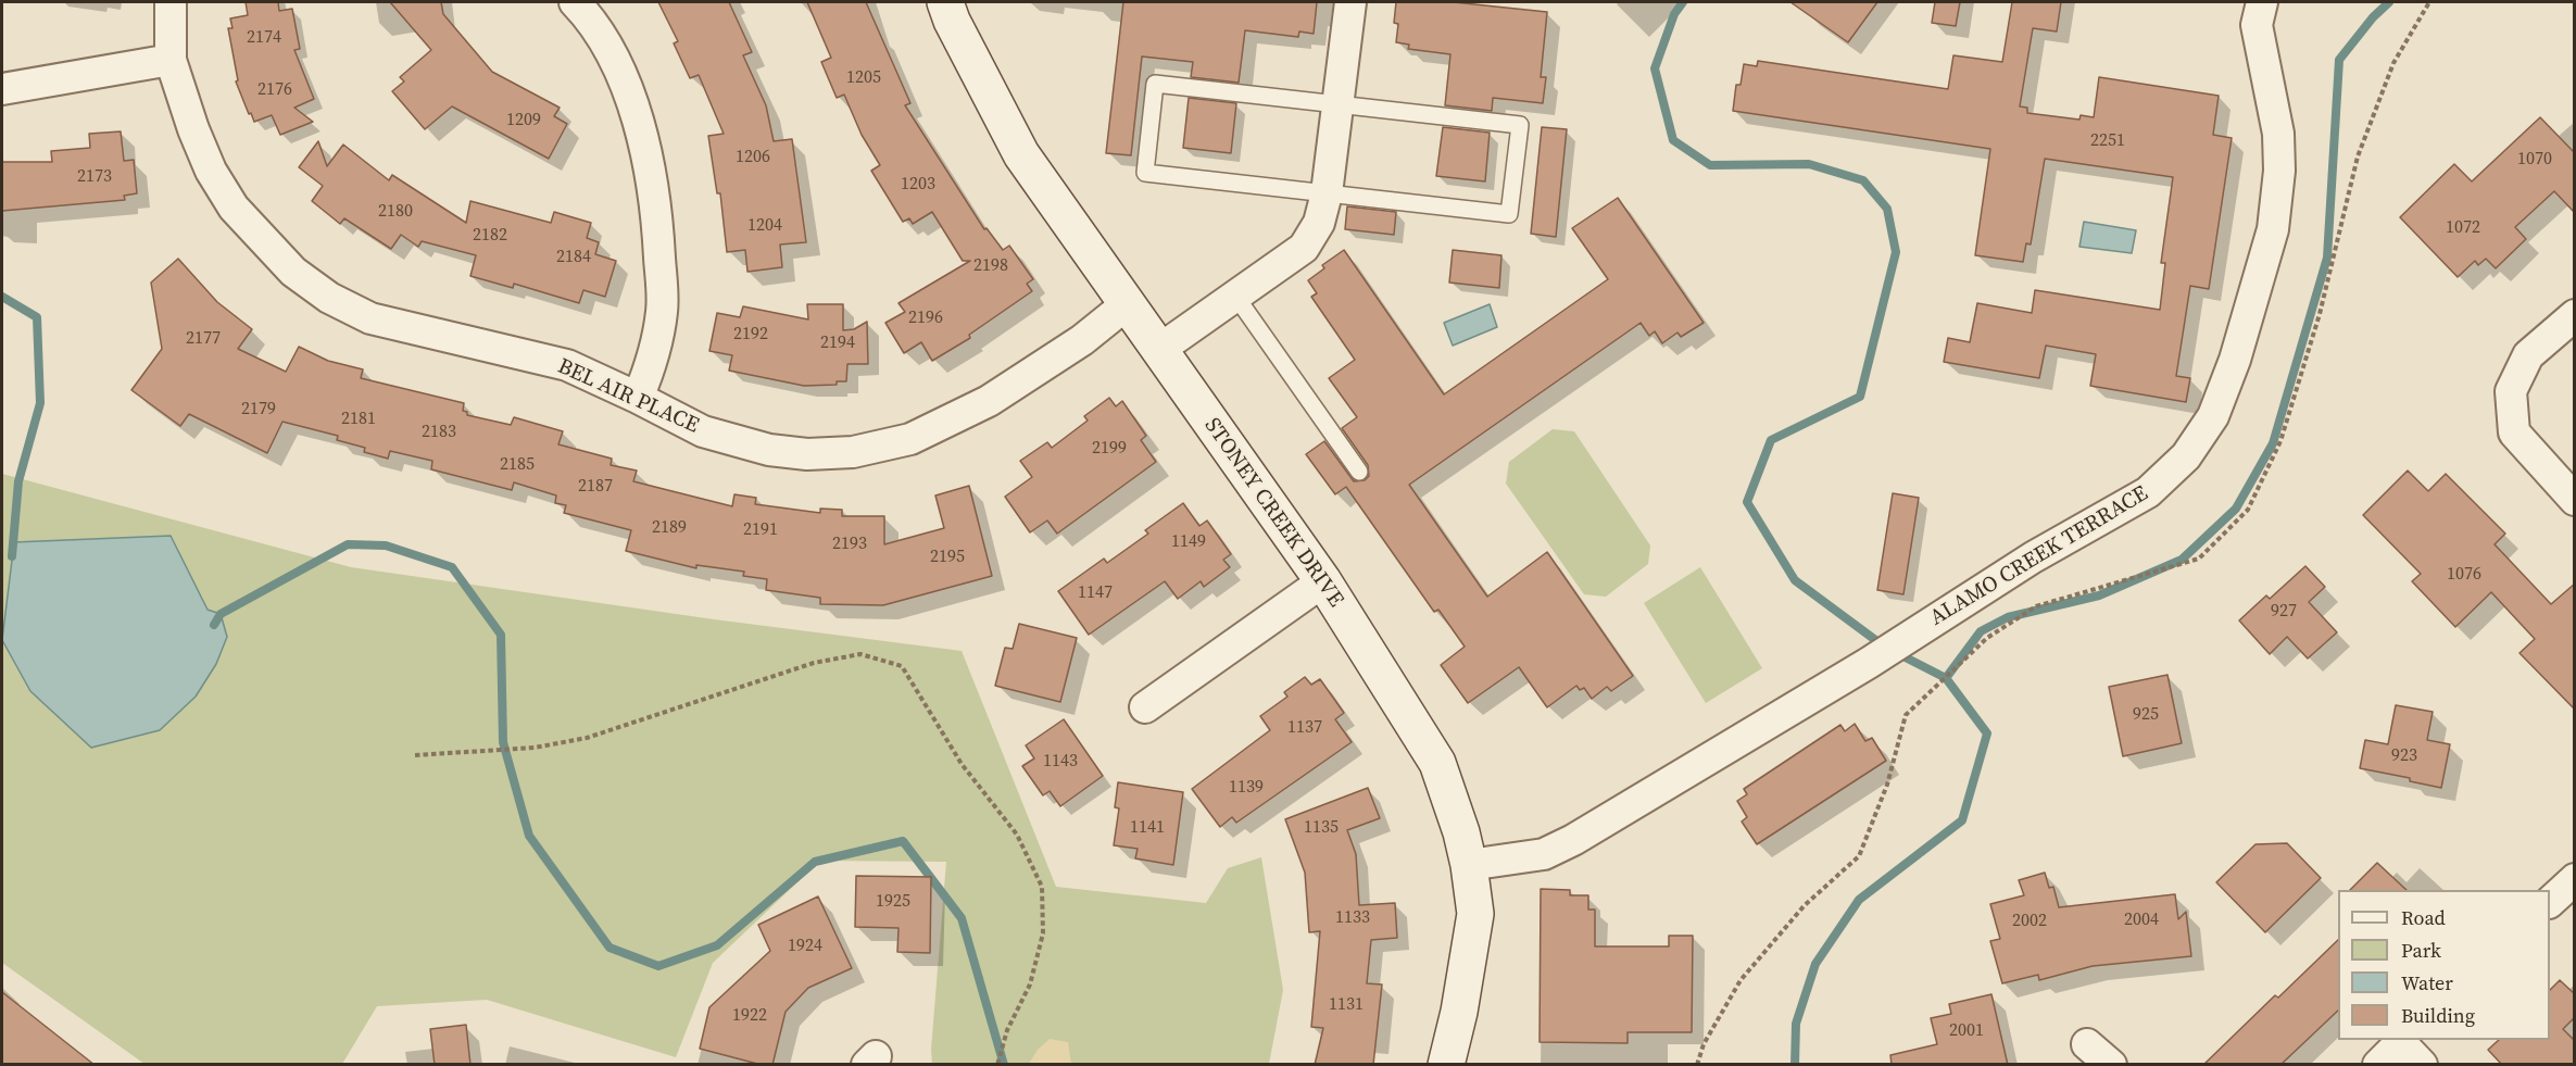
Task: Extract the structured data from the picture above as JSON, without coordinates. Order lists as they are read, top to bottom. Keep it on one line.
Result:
{"streets":{"street":["BEL AIR PLACE","STONEY CREEK DRIVE","ALAMO CREEK TERRACE"]},"crossings":[["BEL AIR PLACE","STONEY CREEK DRIVE"],["STONEY CREEK DRIVE","ALAMO CREEK TERRACE"]],"house_numbers":["2174","1205","2176","1209","2251","1206","1070","2173","1203","2180","1204","1072","2182","2184","2198","2196","2192","2177","2194","2179","2181","2183","2199","2185","2187","2189","2191","1149","2193","2195","1076","1147","927","925","1137","923","1143","1139","1141","1135","1925","1133","2004","2002","1924","1131","1922","2001"],"legend":["Road","Park","Water","Building"]}
